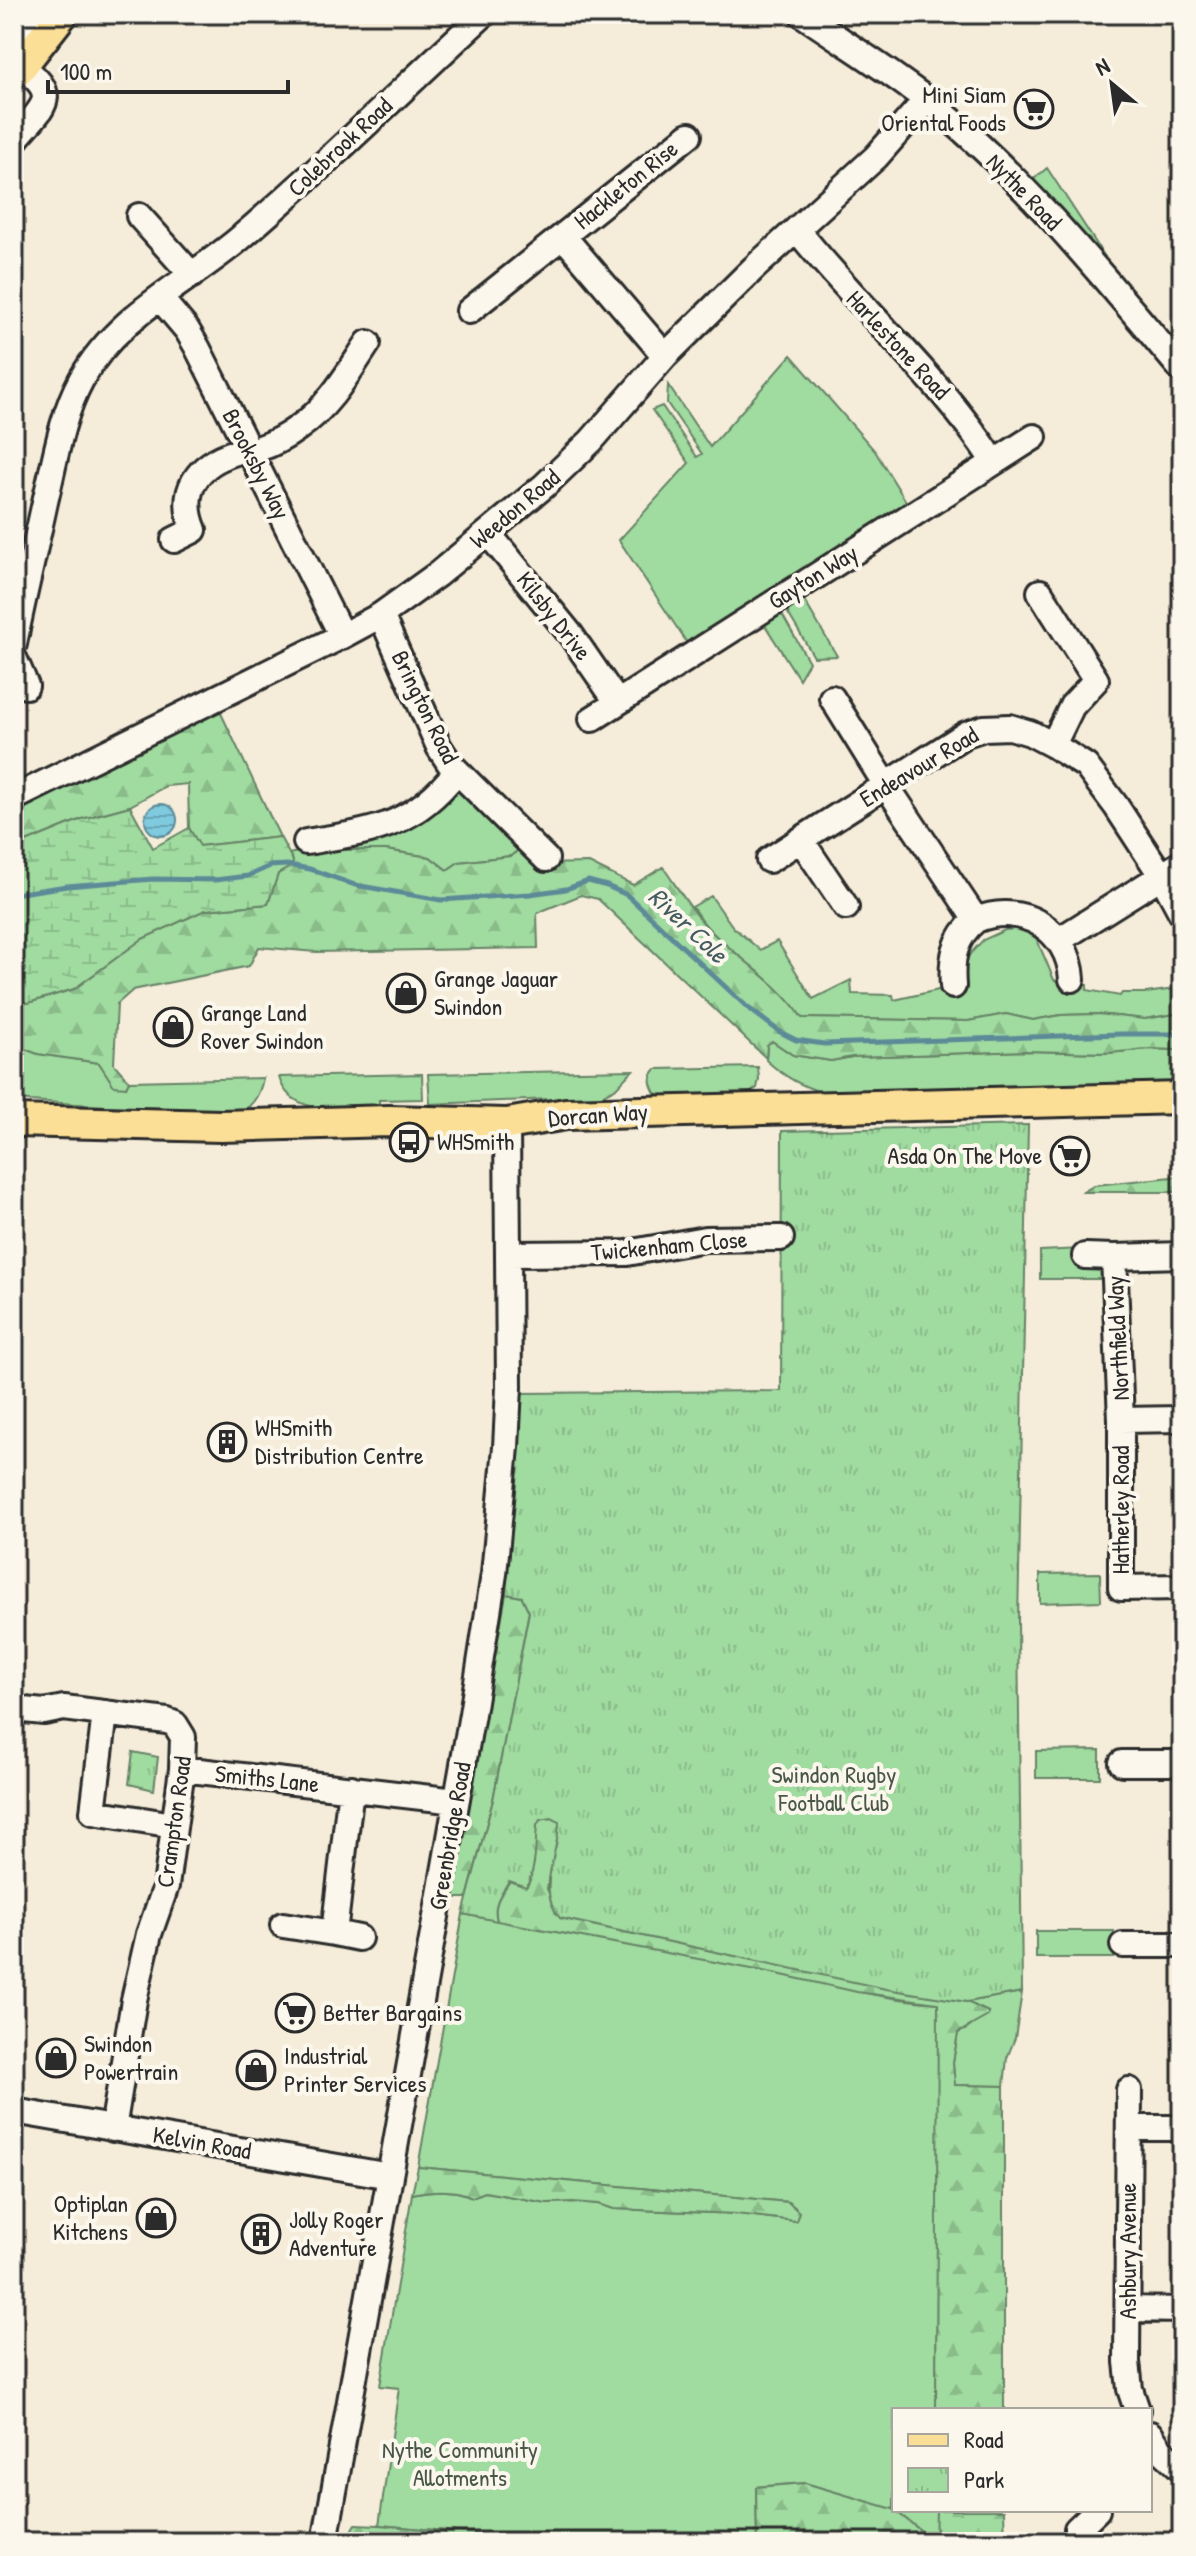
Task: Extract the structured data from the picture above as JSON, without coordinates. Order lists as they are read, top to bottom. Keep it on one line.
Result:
{"streets":{"main road":["Dorcan Way"],"street":["Colebrook Road","Hackleton Rise","Nythe Road","Harlestone Road","Brooksby Way","Weedon Road","Gayton Way","Kilsby Drive","Brington Road","Endeavour Road","Twickenham Close","Northfield Way","Hatherley Road","Smiths Lane","Crampton Road","Greenbridge Road","Kelvin Road","Ashbury Avenue"]},"crossings":[["Colebrook Road","Brooksby Way"],["Hackleton Rise","Weedon Road"],["Nythe Road","Weedon Road"],["Harlestone Road","Weedon Road"],["Harlestone Road","Gayton Way"],["Brooksby Way","Weedon Road"],["Weedon Road","Kilsby Drive"],["Weedon Road","Brington Road"],["Gayton Way","Kilsby Drive"],["Dorcan Way","Greenbridge Road"],["Twickenham Close","Greenbridge Road"],["Northfield Way","Hatherley Road"],["Smiths Lane","Crampton Road"],["Smiths Lane","Greenbridge Road"],["Crampton Road","Kelvin Road"],["Greenbridge Road","Kelvin Road"]],"water":["River Cole"],"parks":["Swindon Rugby Football Club","Nythe Community Allotments"],"places":{"supermarket":["Mini Siam Oriental Foods","Asda On The Move","Better Bargains"],"shop":["Grange Jaguar Swindon","Grange Land Rover Swindon","Swindon Powertrain","Industrial Printer Services","Optiplan Kitchens"],"bus stop":["WHSmith"],"building":["WHSmith Distribution Centre","Jolly Roger Adventure"]},"legend":["Road","Park"],"scale_bar":"100 m","north":"top left"}
